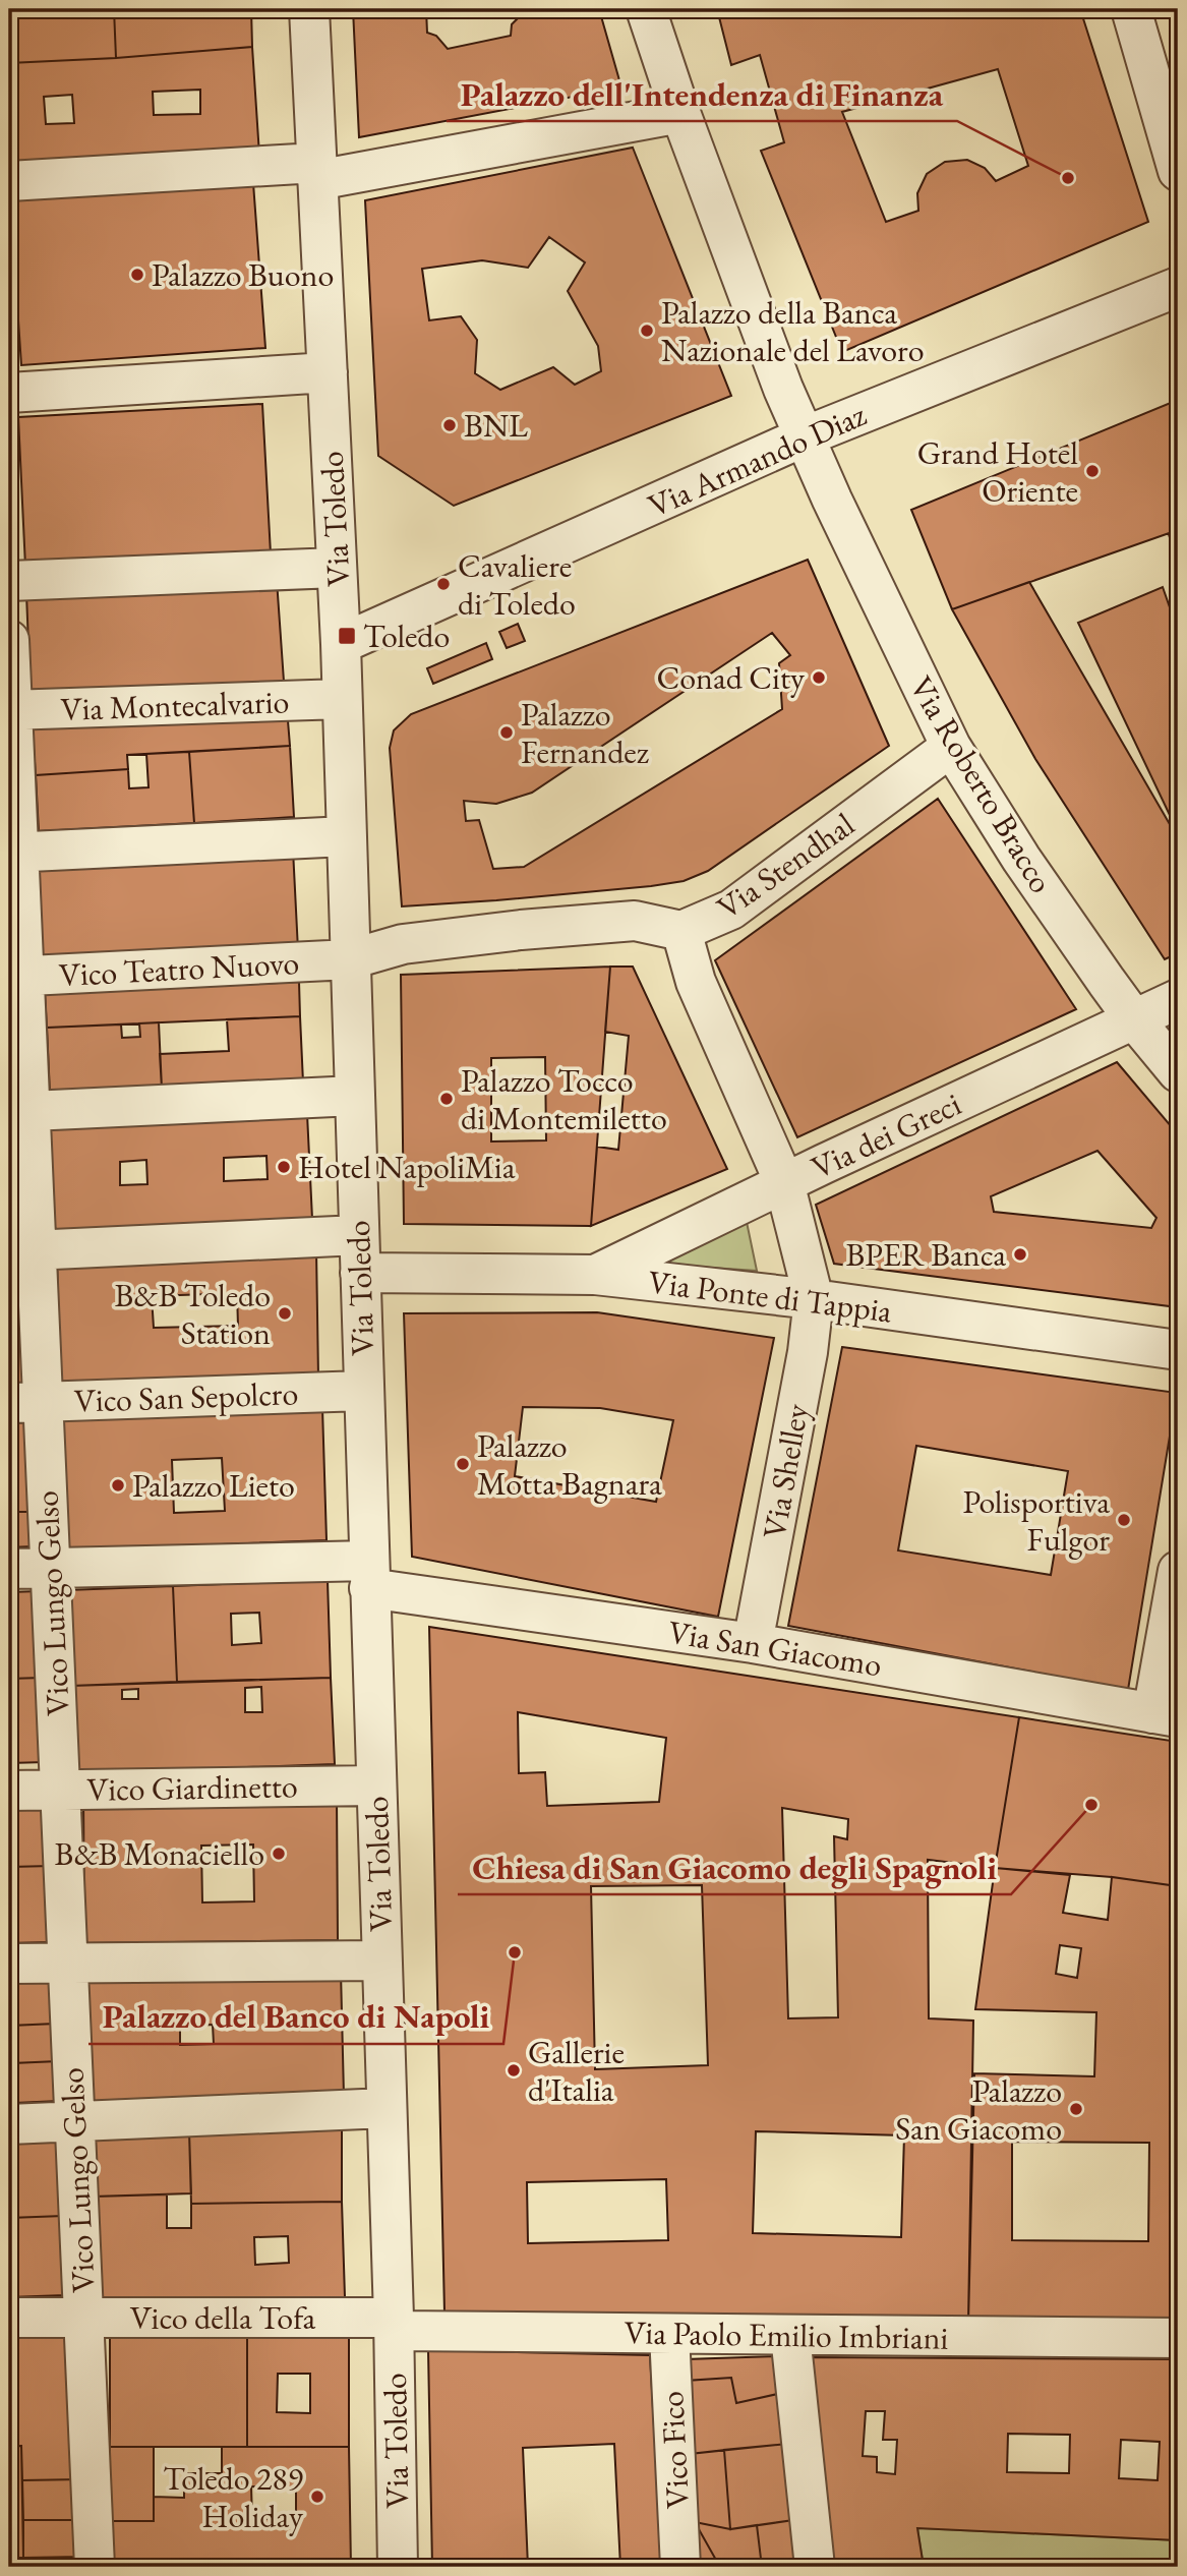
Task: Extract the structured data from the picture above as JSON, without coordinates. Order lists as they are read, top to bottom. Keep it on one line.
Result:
{"streets":{"street":["Via Armando Diaz","Via Toledo","Via Montecalvario","Via Roberto Bracco","Via Stendhal","Vico Teatro Nuovo","Via dei Greci","Via Ponte di Tappia","Vico San Sepolcro","Via Shelley","Vico Lungo Gelso","Via San Giacomo","Vico Giardinetto","Vico della Tofa","Via Paolo Emilio Imbriani","Vico Fico"]},"crossings":[["Via Armando Diaz","Via Toledo"],["Via Armando Diaz","Via Roberto Bracco"],["Via Toledo","Via Montecalvario"],["Via Toledo","Via Stendhal"],["Via Toledo","Vico Teatro Nuovo"],["Via Toledo","Via Ponte di Tappia"],["Via Toledo","Vico San Sepolcro"],["Via Toledo","Via San Giacomo"],["Via Toledo","Vico Giardinetto"],["Via Toledo","Vico della Tofa"],["Via Toledo","Via Paolo Emilio Imbriani"],["Via Montecalvario","Vico Lungo Gelso"],["Via Roberto Bracco","Via Stendhal"],["Via Roberto Bracco","Via dei Greci"],["Via Stendhal","Vico Teatro Nuovo"],["Vico Teatro Nuovo","Vico Lungo Gelso"],["Via dei Greci","Via Ponte di Tappia"],["Via Ponte di Tappia","Via Shelley"],["Via Ponte di Tappia","Vico Lungo Gelso"],["Vico San Sepolcro","Vico Lungo Gelso"],["Via Shelley","Via San Giacomo"],["Vico Lungo Gelso","Via San Giacomo"],["Vico Lungo Gelso","Vico Giardinetto"],["Vico Lungo Gelso","Vico della Tofa"],["Vico della Tofa","Via Paolo Emilio Imbriani"],["Via Paolo Emilio Imbriani","Vico Fico"]],"places":{"other":["Palazzo dell'Intendenza di Finanza","Palazzo Buono","Palazzo della Banca Nazionale del Lavoro","BNL","Grand Hotel Oriente","Cavaliere di Toledo","Conad City","Palazzo Fernandez","Palazzo Tocco di Montemiletto","Hotel NapoliMia","BPER Banca","B&B Toledo Station","Palazzo Motta Bagnara","Palazzo Lieto","Polisportiva Fulgor","Chiesa di San Giacomo degli Spagnoli","B&B Monaciello","Palazzo del Banco di Napoli","Gallerie d'Italia","Palazzo San Giacomo","Toledo 289 Holiday"],"transit":["Toledo"]}}
